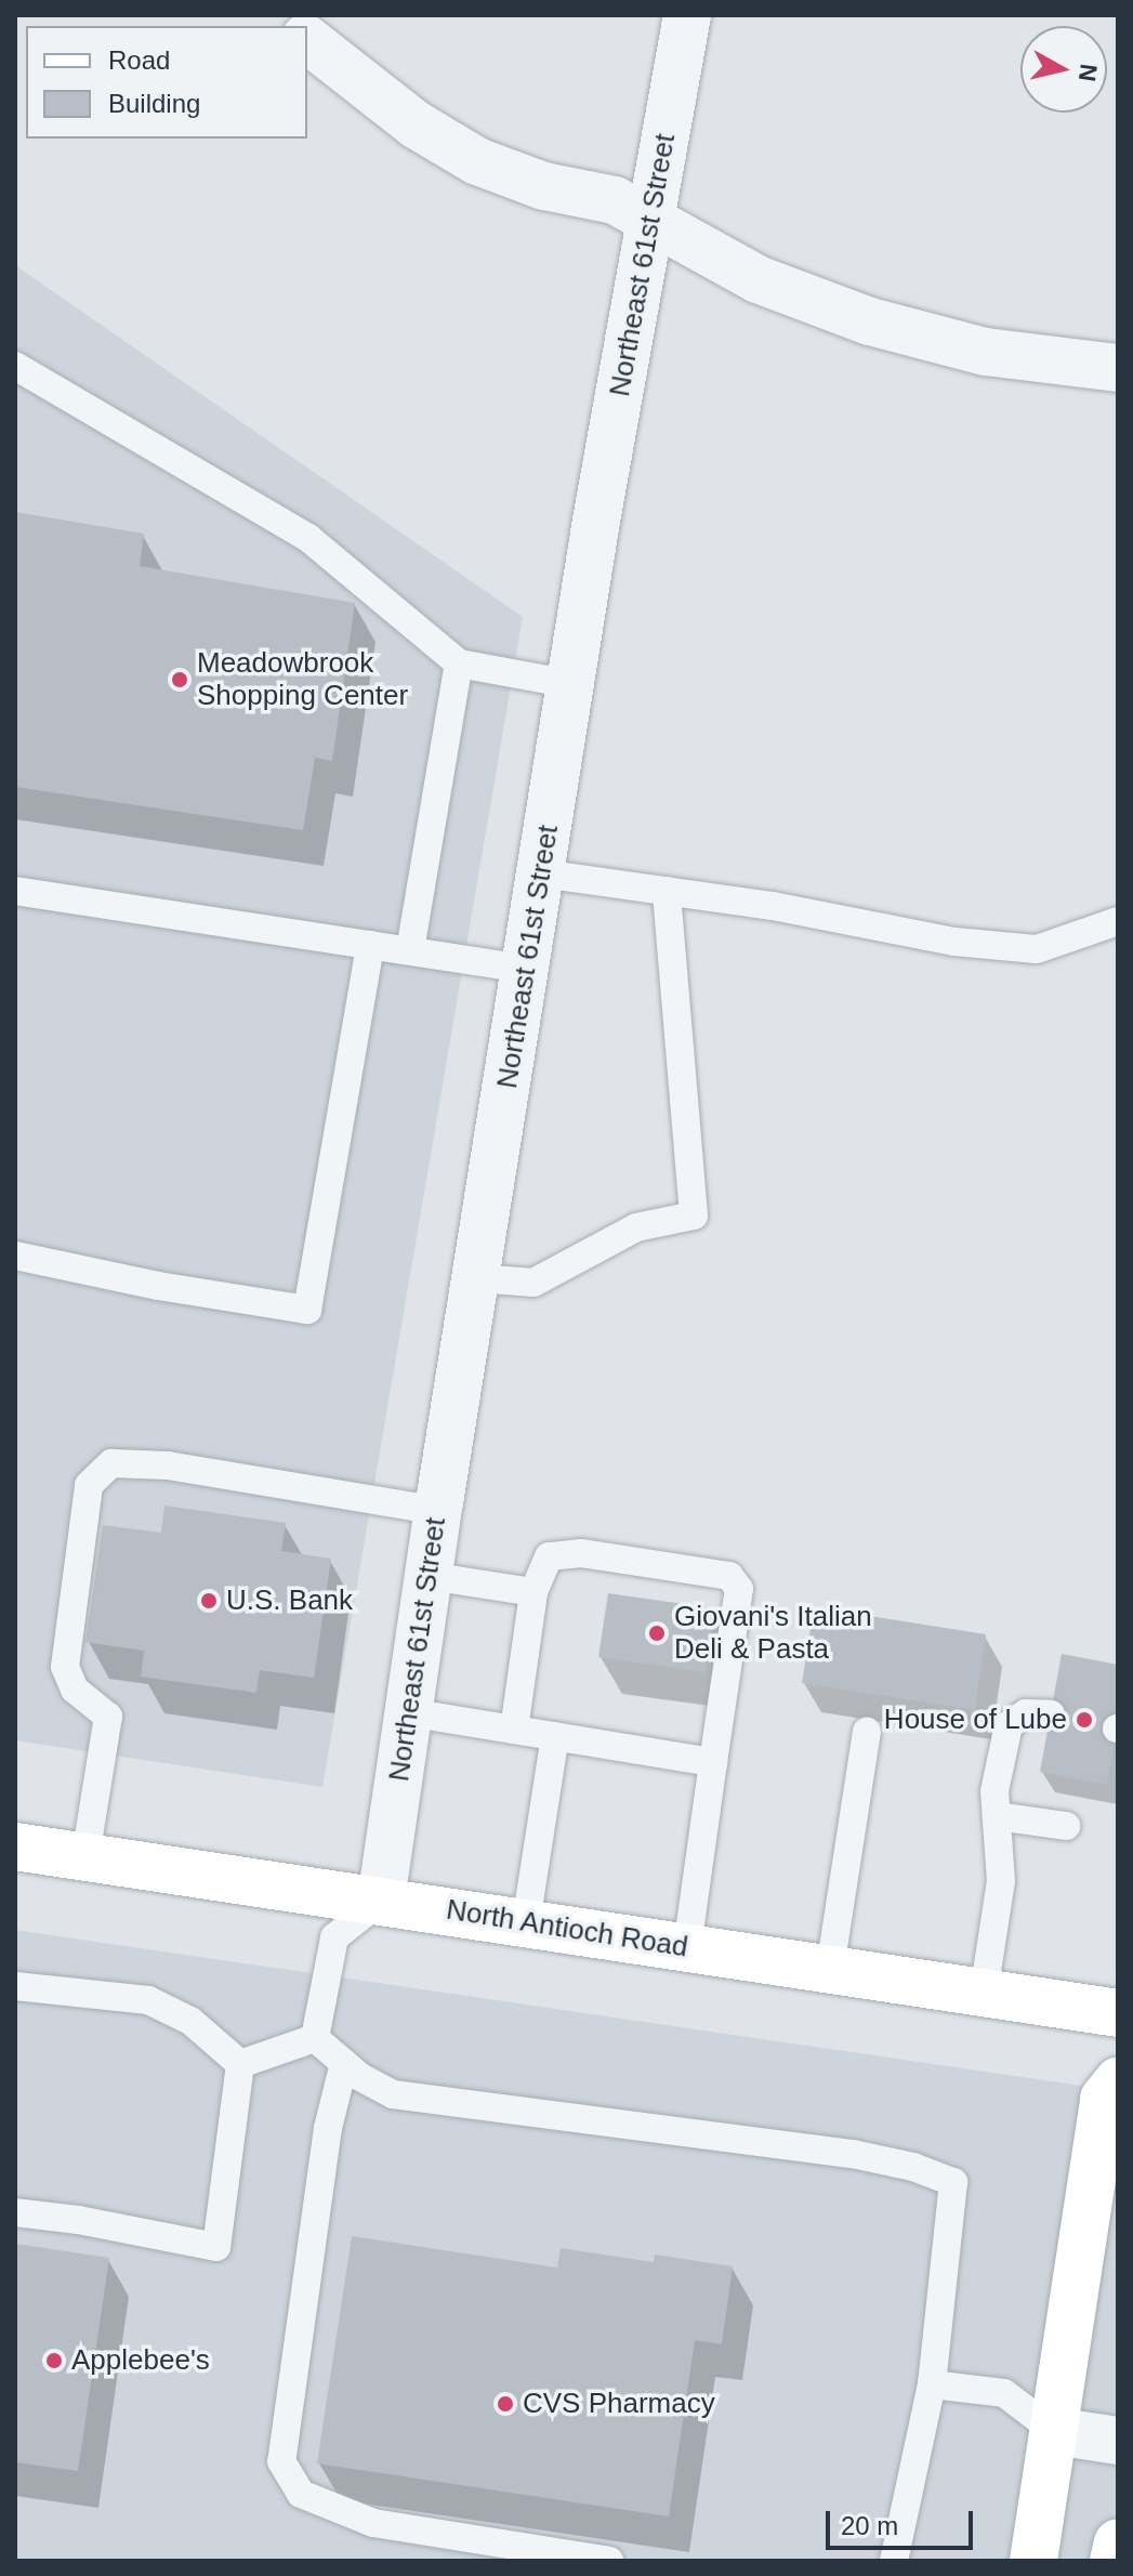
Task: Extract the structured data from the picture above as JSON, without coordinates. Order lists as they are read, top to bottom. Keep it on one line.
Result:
{"streets":{"main road":["North Antioch Road"],"street":["Northeast 61st Street"]},"crossings":[["Northeast 61st Street","North Antioch Road"]],"places":["Meadowbrook Shopping Center","U.S. Bank","Giovani's Italian Deli & Pasta","House of Lube","Applebee's","CVS Pharmacy"],"legend":["Road","Building"],"scale_bar":"20 m","north":"right"}
